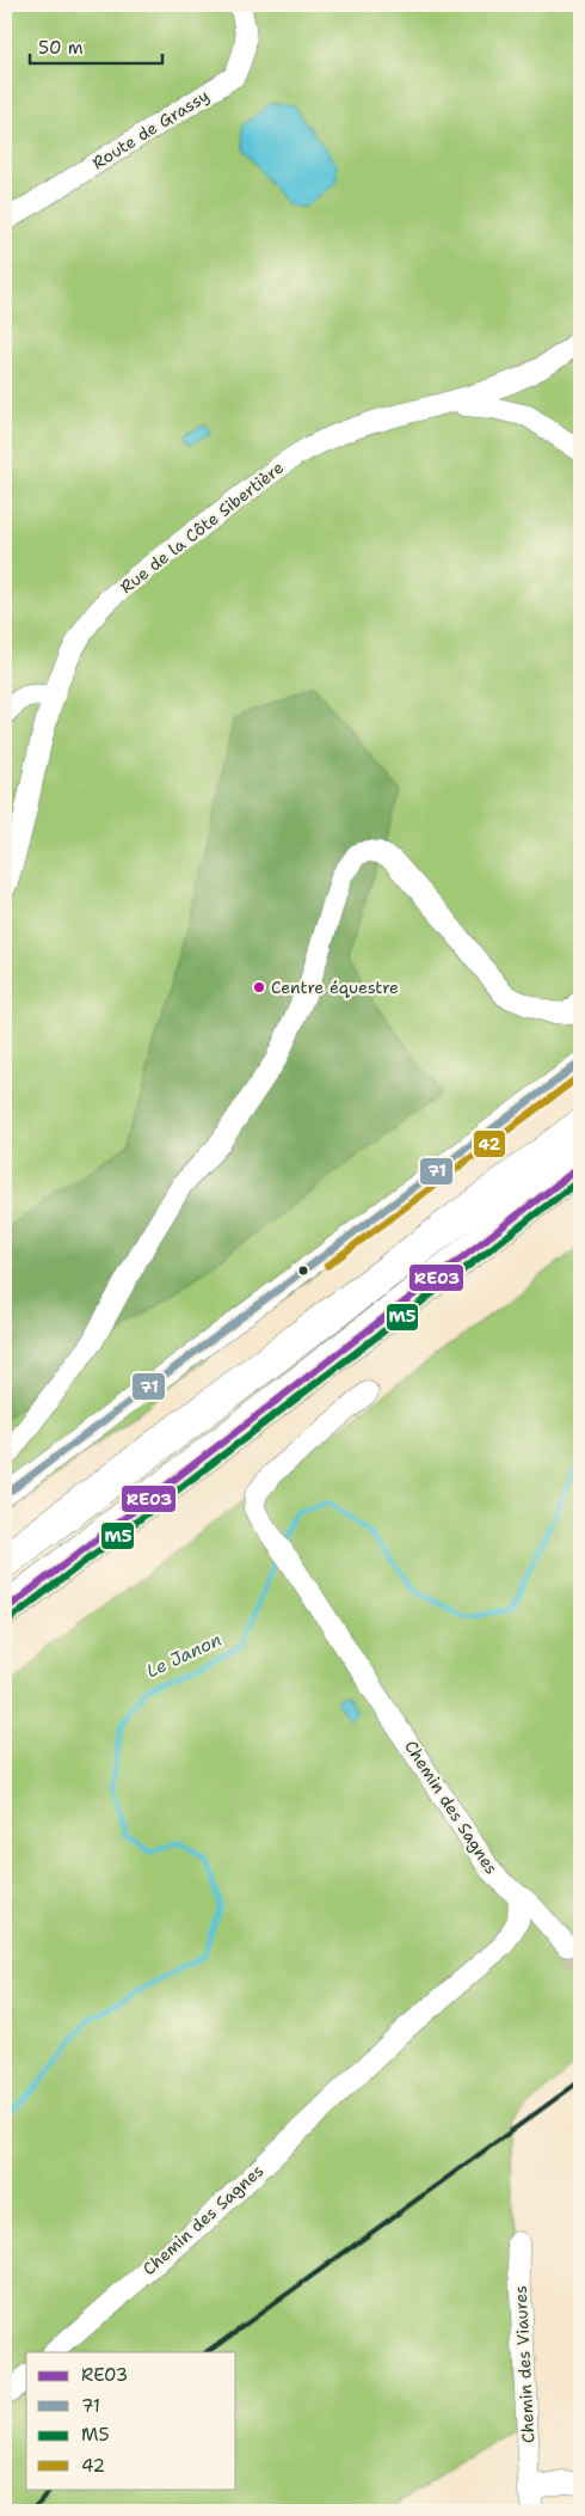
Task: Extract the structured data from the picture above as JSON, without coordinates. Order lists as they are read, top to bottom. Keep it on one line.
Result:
{"streets":{"street":["Route de Grassy","Rue de la Côte Sibertière","Chemin des Sagnes","Chemin des Viaures"]},"water":["Le Janon"],"places":["Centre équestre"],"lines":["transit line 71","transit line 42","transit line RE03","transit line M5"],"legend":["RE03","71","M5","42"],"scale_bar":"50 m"}
